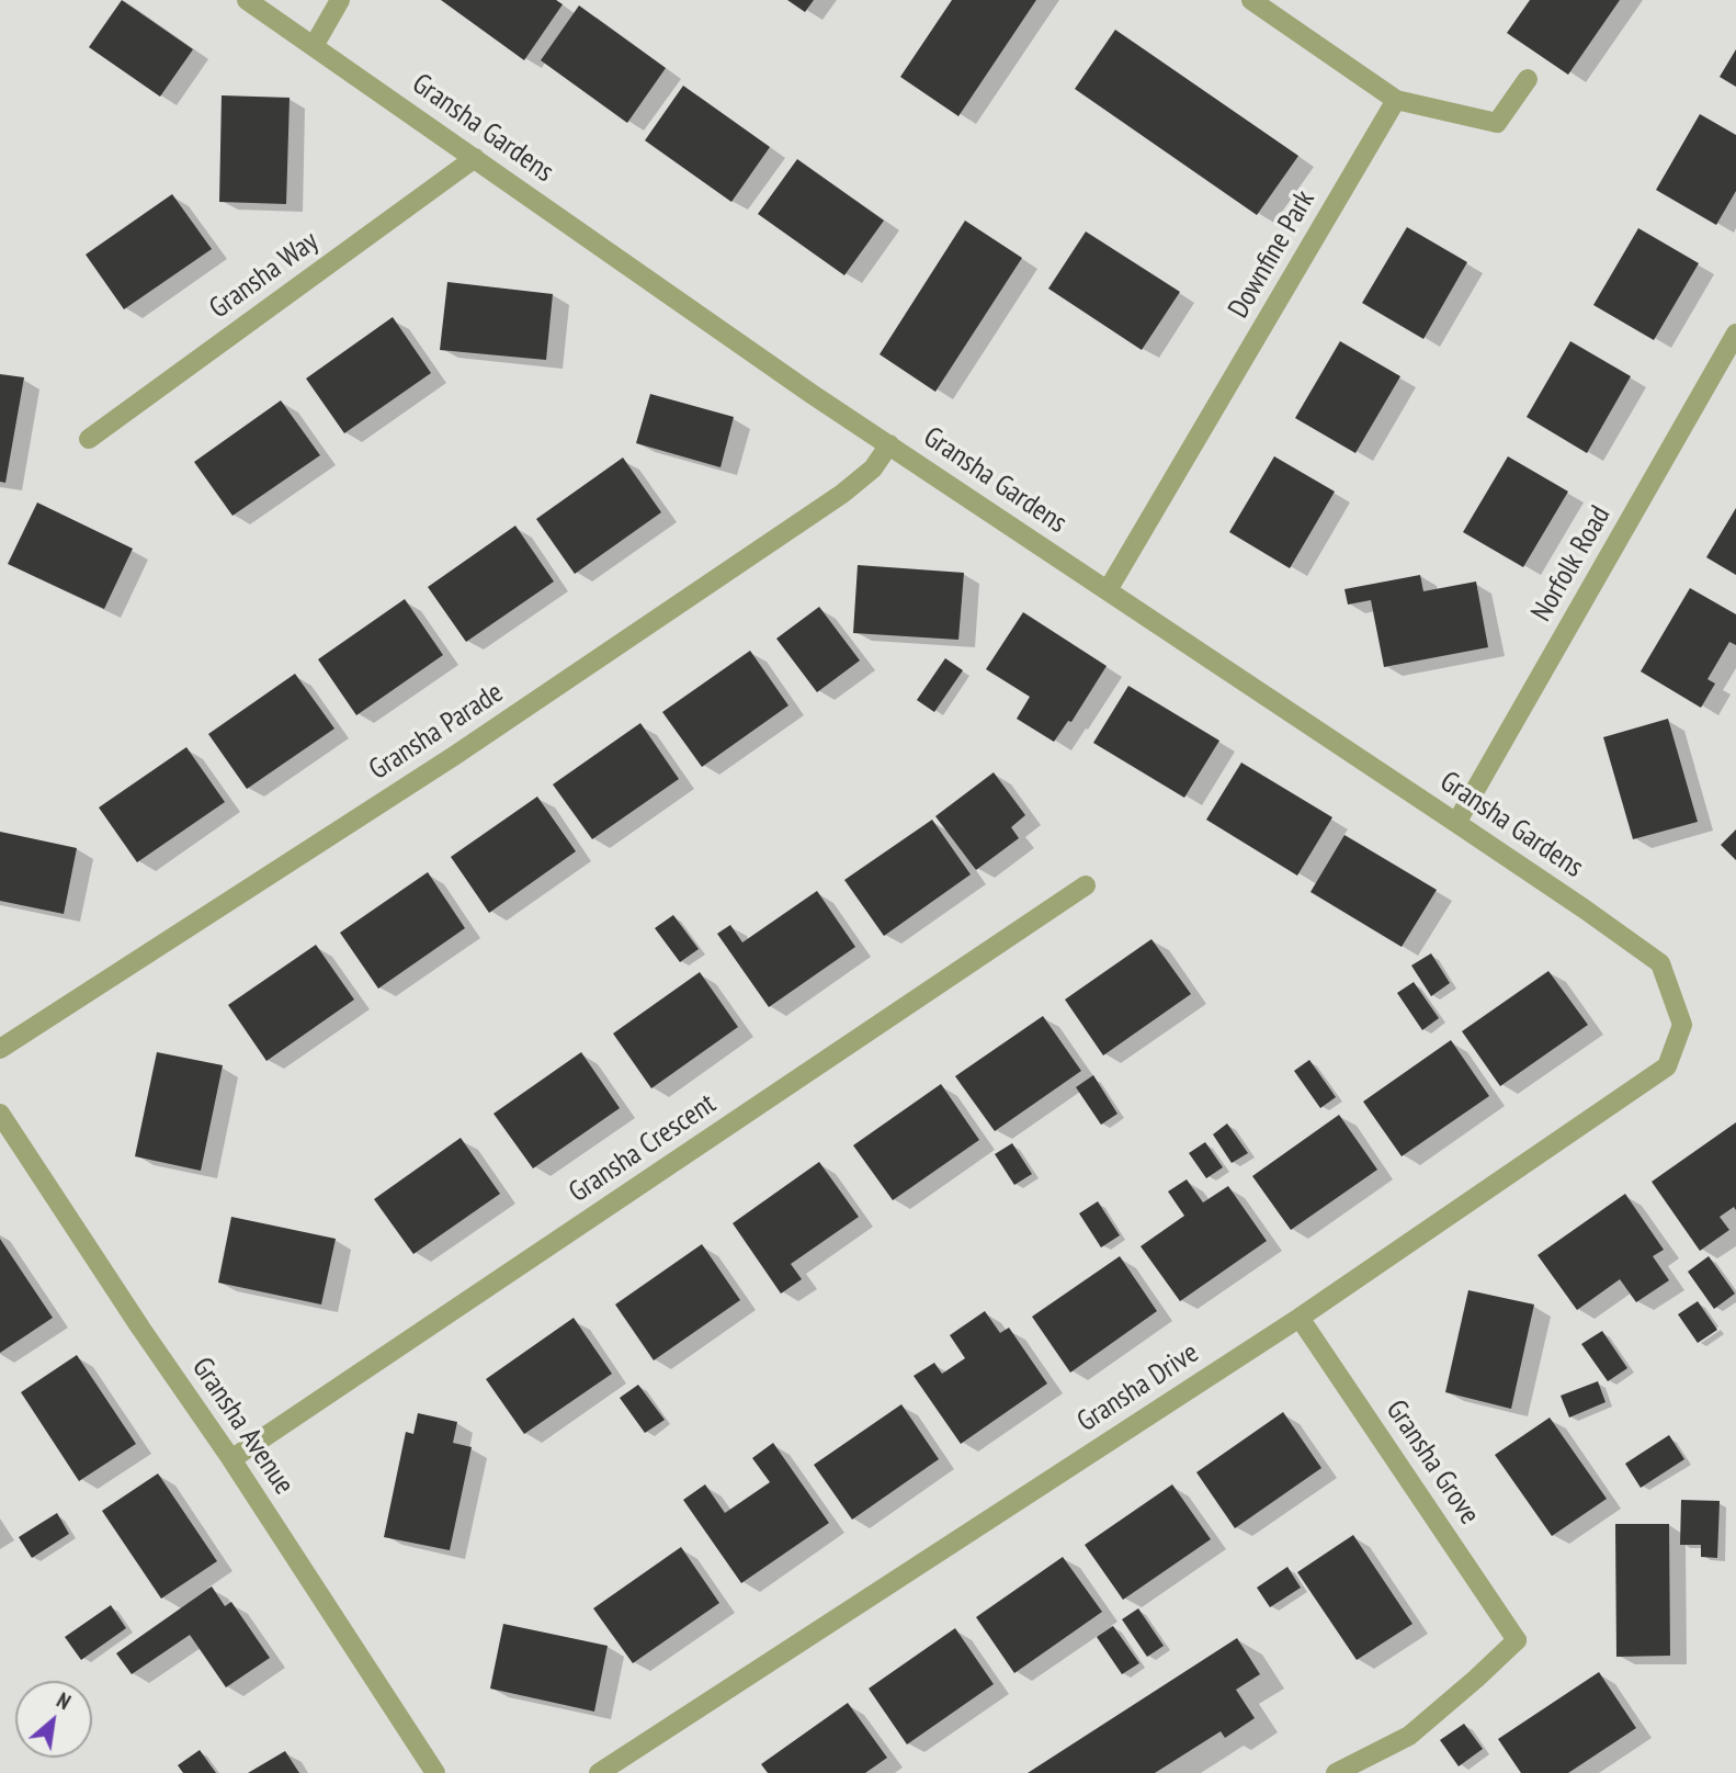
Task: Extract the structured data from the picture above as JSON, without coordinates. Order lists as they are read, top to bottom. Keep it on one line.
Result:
{"streets":{"street":["Gransha Gardens","Downfine Park","Gransha Way","Norfolk Road","Gransha Parade","Gransha Crescent","Gransha Drive","Gransha Avenue","Gransha Grove"]},"crossings":[["Gransha Gardens","Downfine Park"],["Gransha Gardens","Gransha Way"],["Gransha Gardens","Norfolk Road"],["Gransha Gardens","Gransha Parade"],["Gransha Gardens","Gransha Drive"],["Gransha Crescent","Gransha Avenue"],["Gransha Drive","Gransha Grove"]],"north":"top right"}
